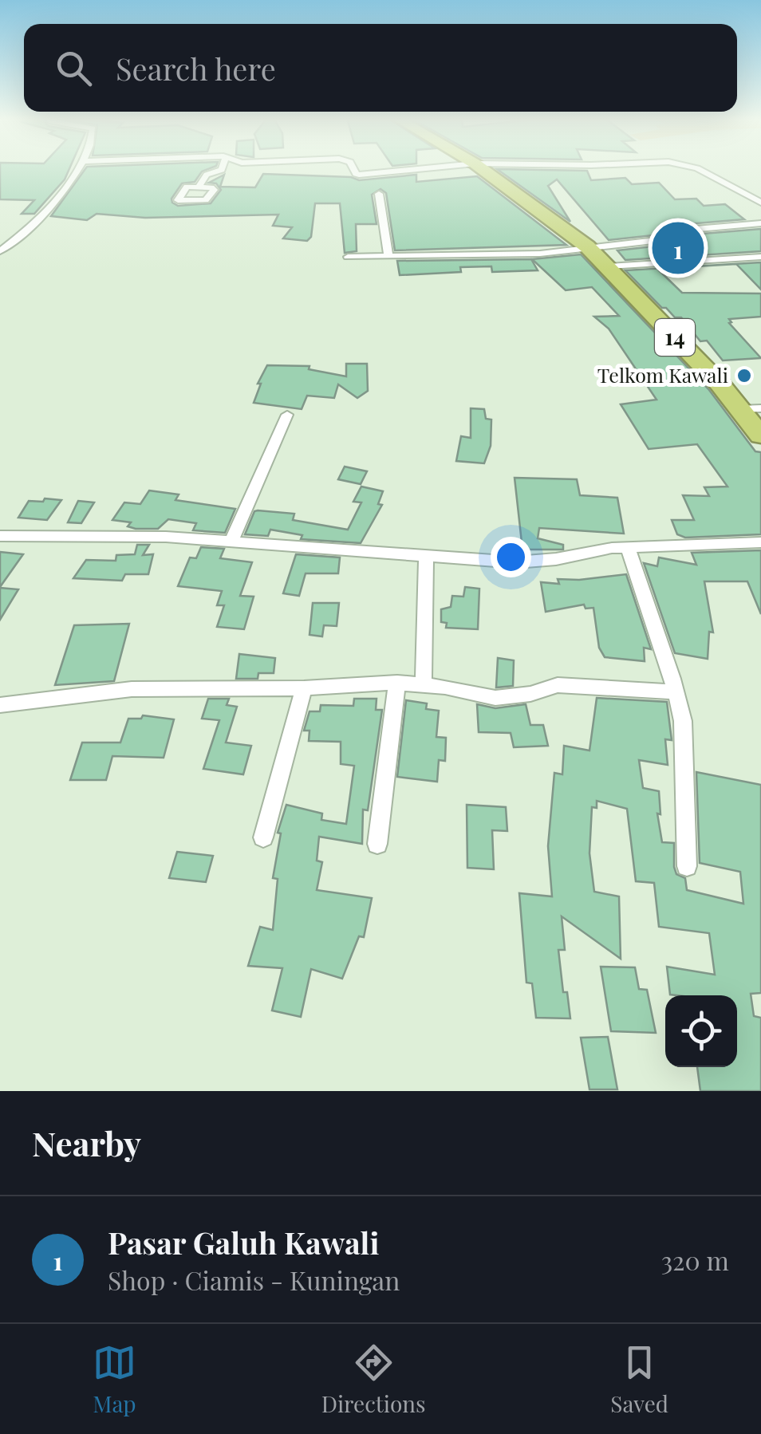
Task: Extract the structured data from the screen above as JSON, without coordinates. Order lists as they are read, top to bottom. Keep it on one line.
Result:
{"streets":{"highway":["14"]},"places":["Telkom Kawali"],"page":{"search":"Search here","pins":"1","heading":"Nearby","list":[{"mark":"1","name":"Pasar Galuh Kawali","note":"Shop · Ciamis - Kuningan","value":"320 m"}],"nav":["Map","Directions","Saved"]}}
